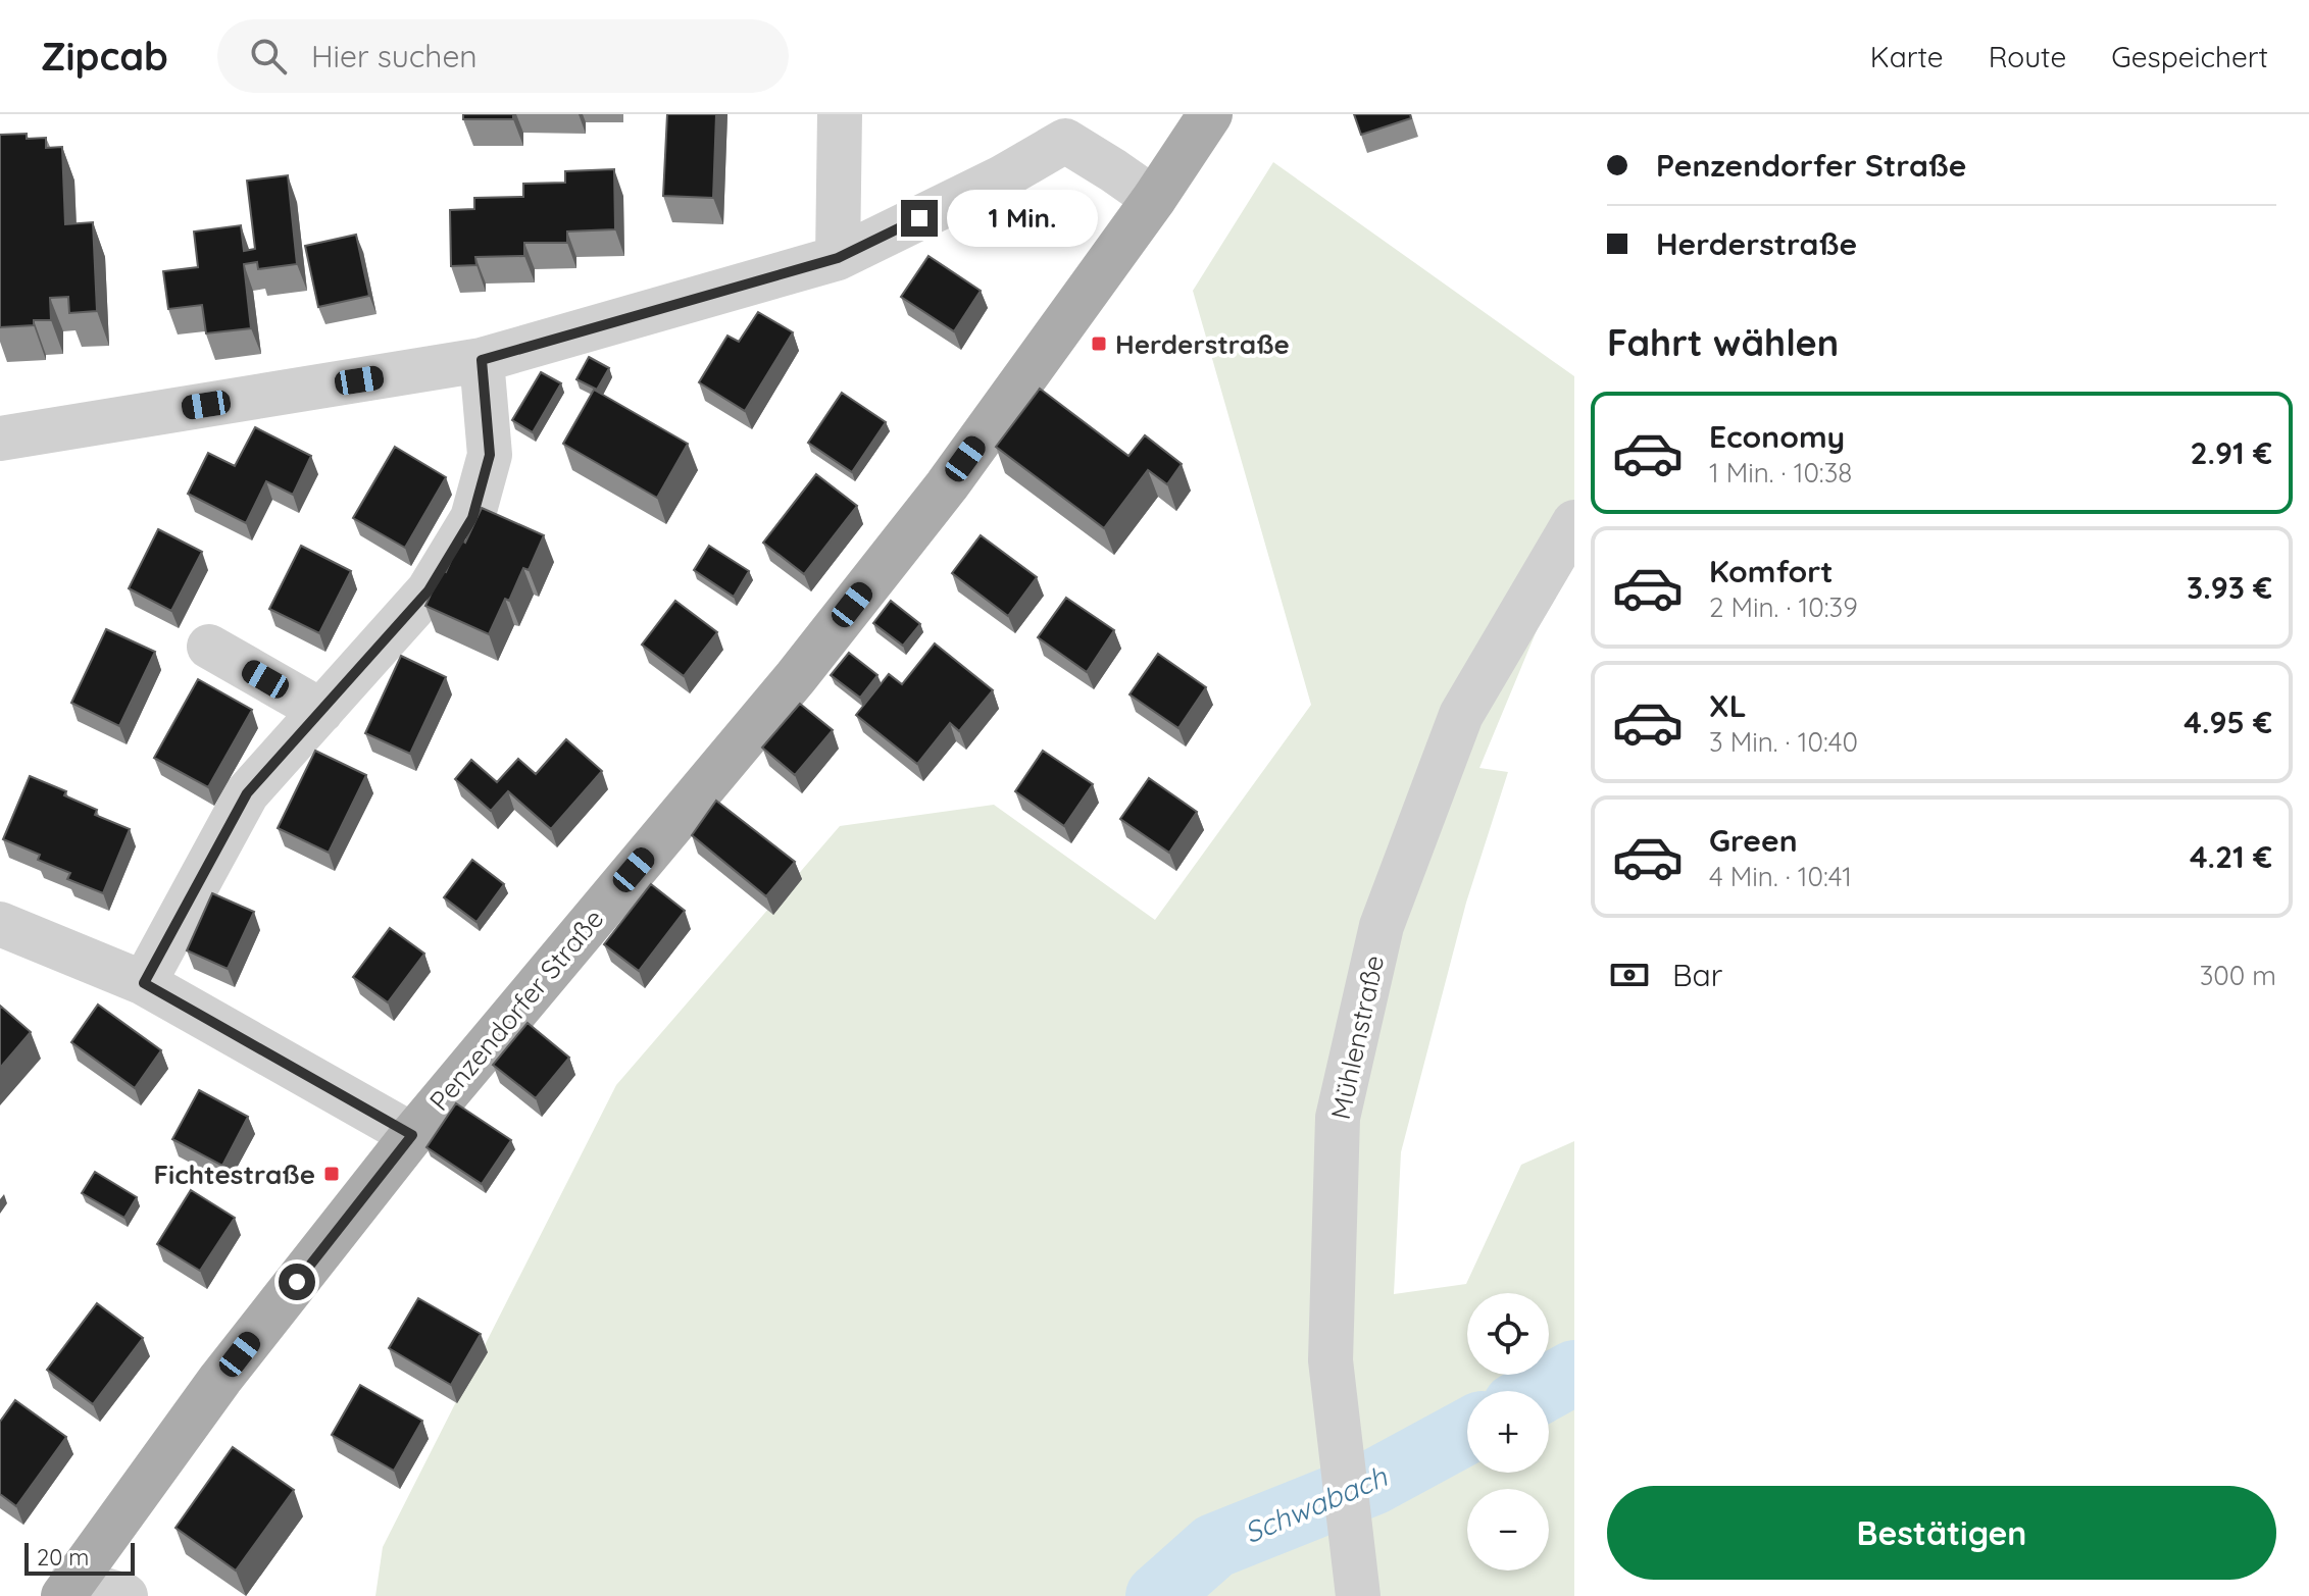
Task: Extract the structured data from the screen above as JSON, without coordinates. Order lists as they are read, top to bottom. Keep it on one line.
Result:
{"streets":{"main road":["Penzendorfer Straße"],"street":["Mühlenstraße"]},"water":["Schwabach"],"places":{"transit":["Herderstraße","Fichtestraße"]},"scale_bar":"20 m","page":{"header":"Zipcab","search":"Hier suchen","nav":["Karte","Route","Gespeichert"],"banner":["Penzendorfer Straße","Herderstraße"],"bubble":"1 Min.","heading":"Fahrt wählen","list":[{"name":"Economy","note":"1 Min. · 10:38","value":"2.91 €"},{"name":"Komfort","note":"2 Min. · 10:39","value":"3.93 €"},{"name":"XL","note":"3 Min. · 10:40","value":"4.95 €"},{"name":"Green","note":"4 Min. · 10:41","value":"4.21 €"}],"pay":["Bar","300 m"],"map_buttons":["+","−"],"buttons":"Bestätigen","scale":"20 m"}}
